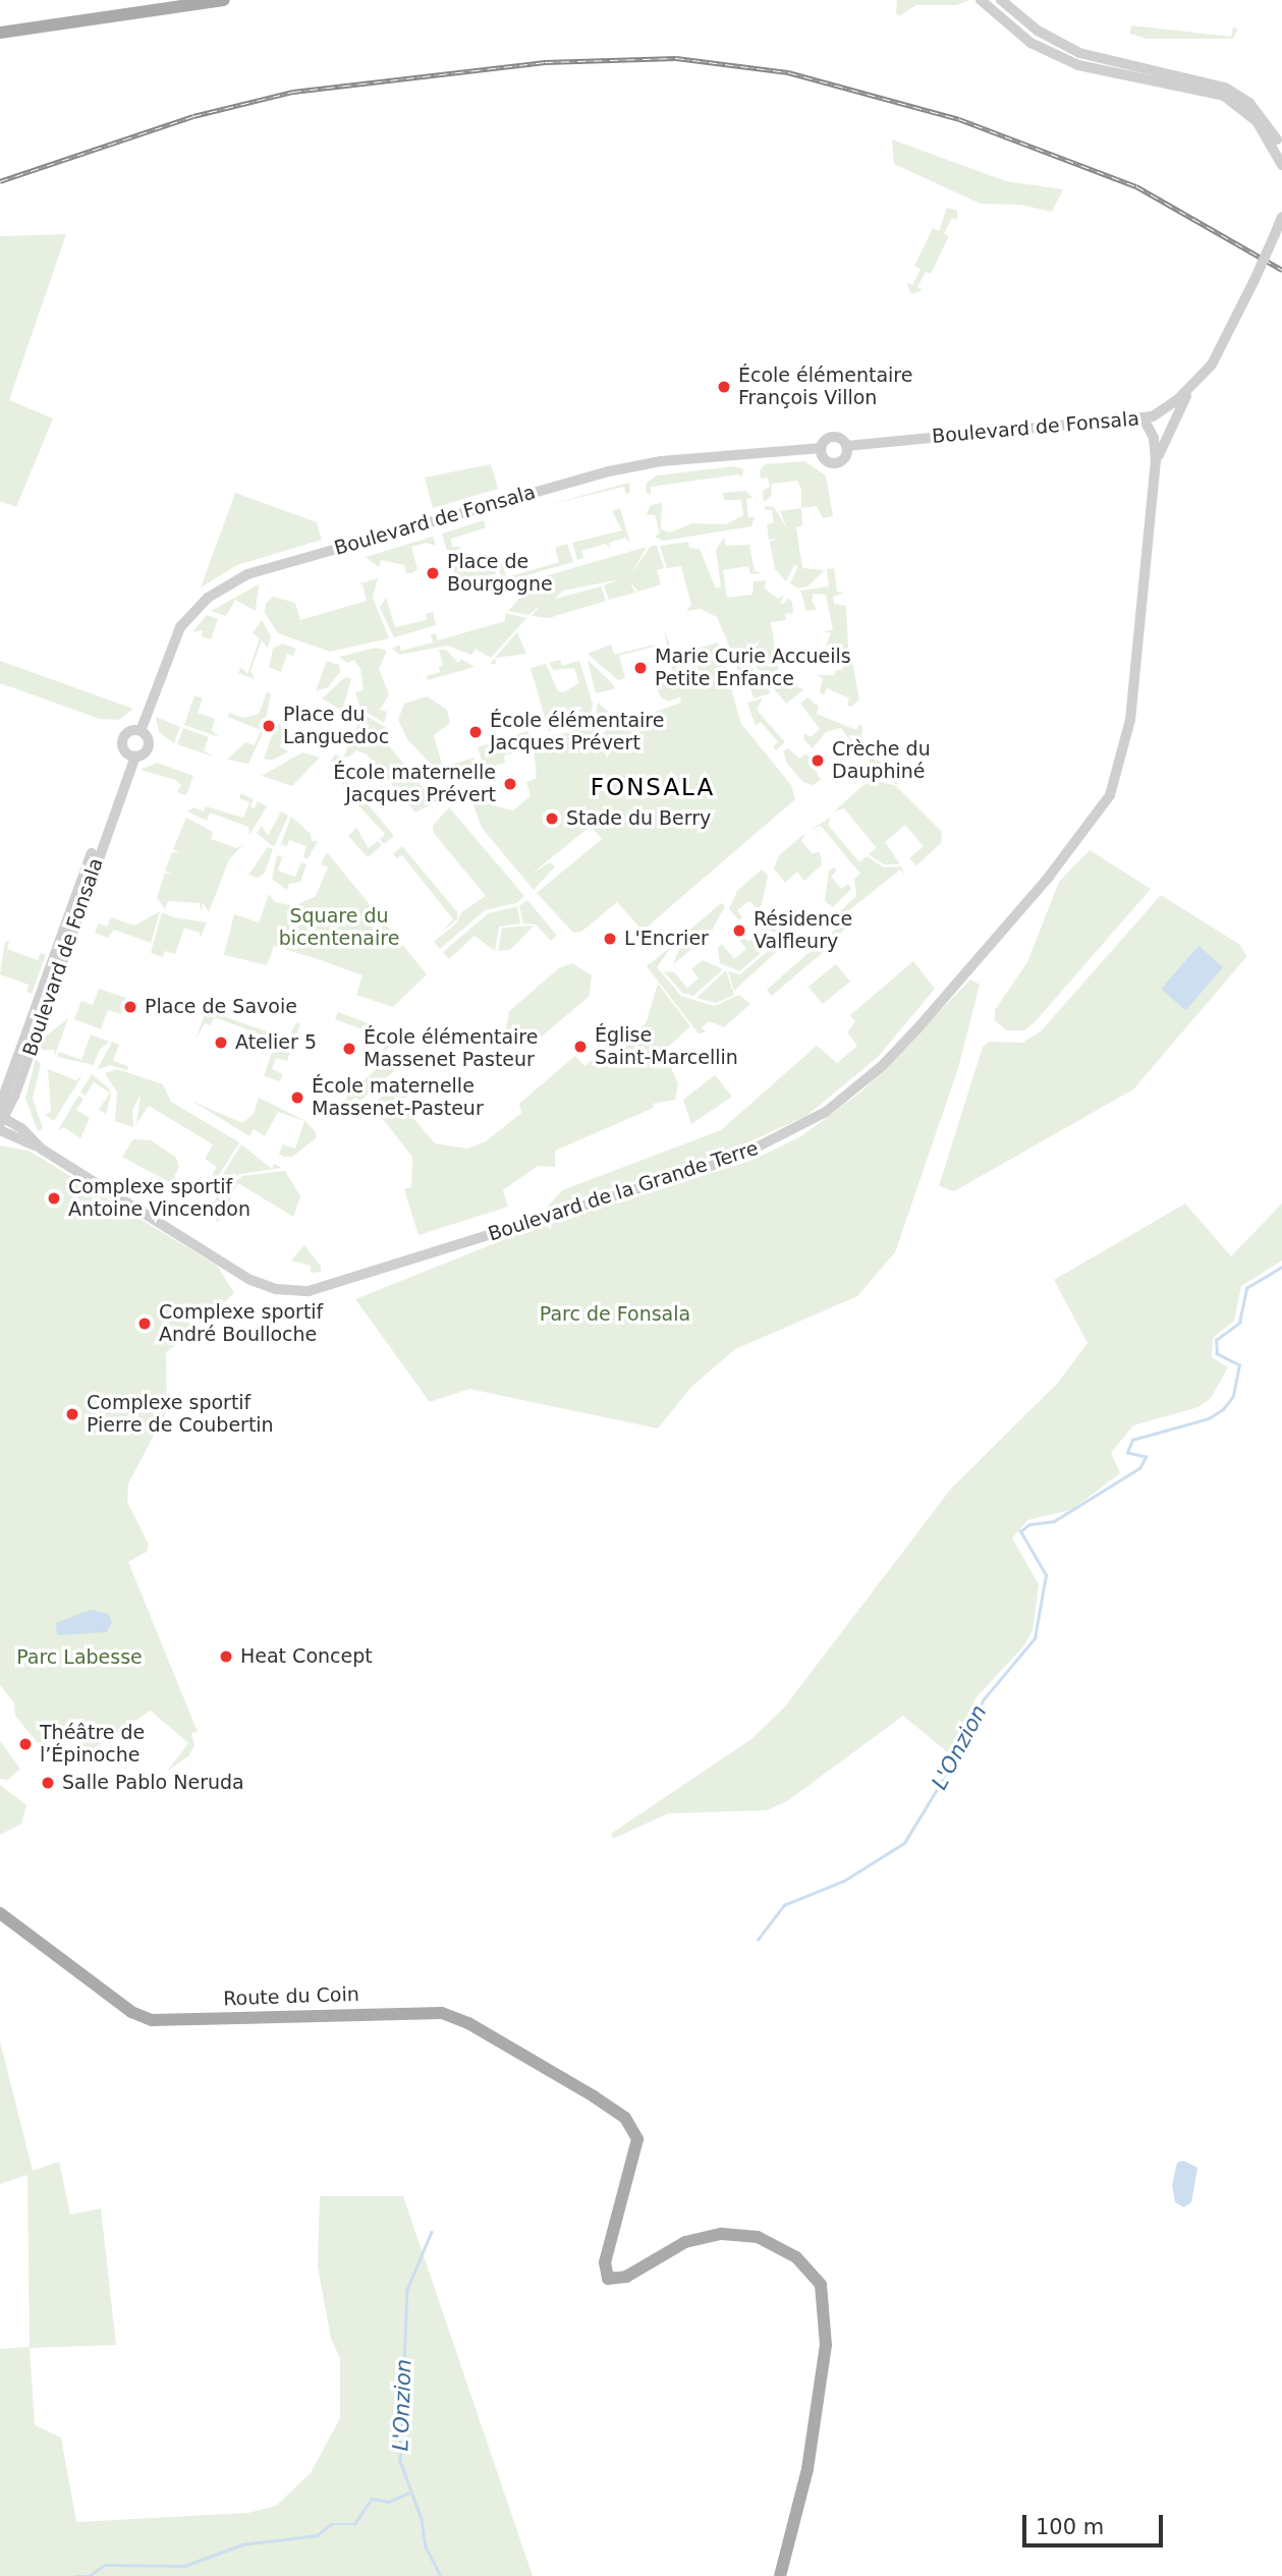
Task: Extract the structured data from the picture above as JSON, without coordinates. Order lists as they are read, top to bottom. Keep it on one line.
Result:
{"streets":{"main road":["Route du Coin"],"street":["Boulevard de Fonsala","Boulevard de la Grande Terre"]},"crossings":[["Boulevard de Fonsala","Boulevard de la Grande Terre"]],"districts":["FONSALA"],"water":["L'Onzion"],"parks":["Square du bicentenaire","Parc de Fonsala","Parc Labesse"],"places":["École élémentaire François Villon","Place de Bourgogne","Marie Curie Accueils Petite Enfance","Place du Languedoc","École élémentaire Jacques Prévert","Crèche du Dauphiné","École maternelle Jacques Prévert","Stade du Berry","Résidence Valfleury","L'Encrier","Place de Savoie","Atelier 5","Église Saint-Marcellin","École élémentaire Massenet Pasteur","École maternelle Massenet-Pasteur","Complexe sportif Antoine Vincendon","Complexe sportif André Boulloche","Complexe sportif Pierre de Coubertin","Heat Concept","Théâtre de l’Épinoche","Salle Pablo Neruda"],"scale_bar":"100 m"}
